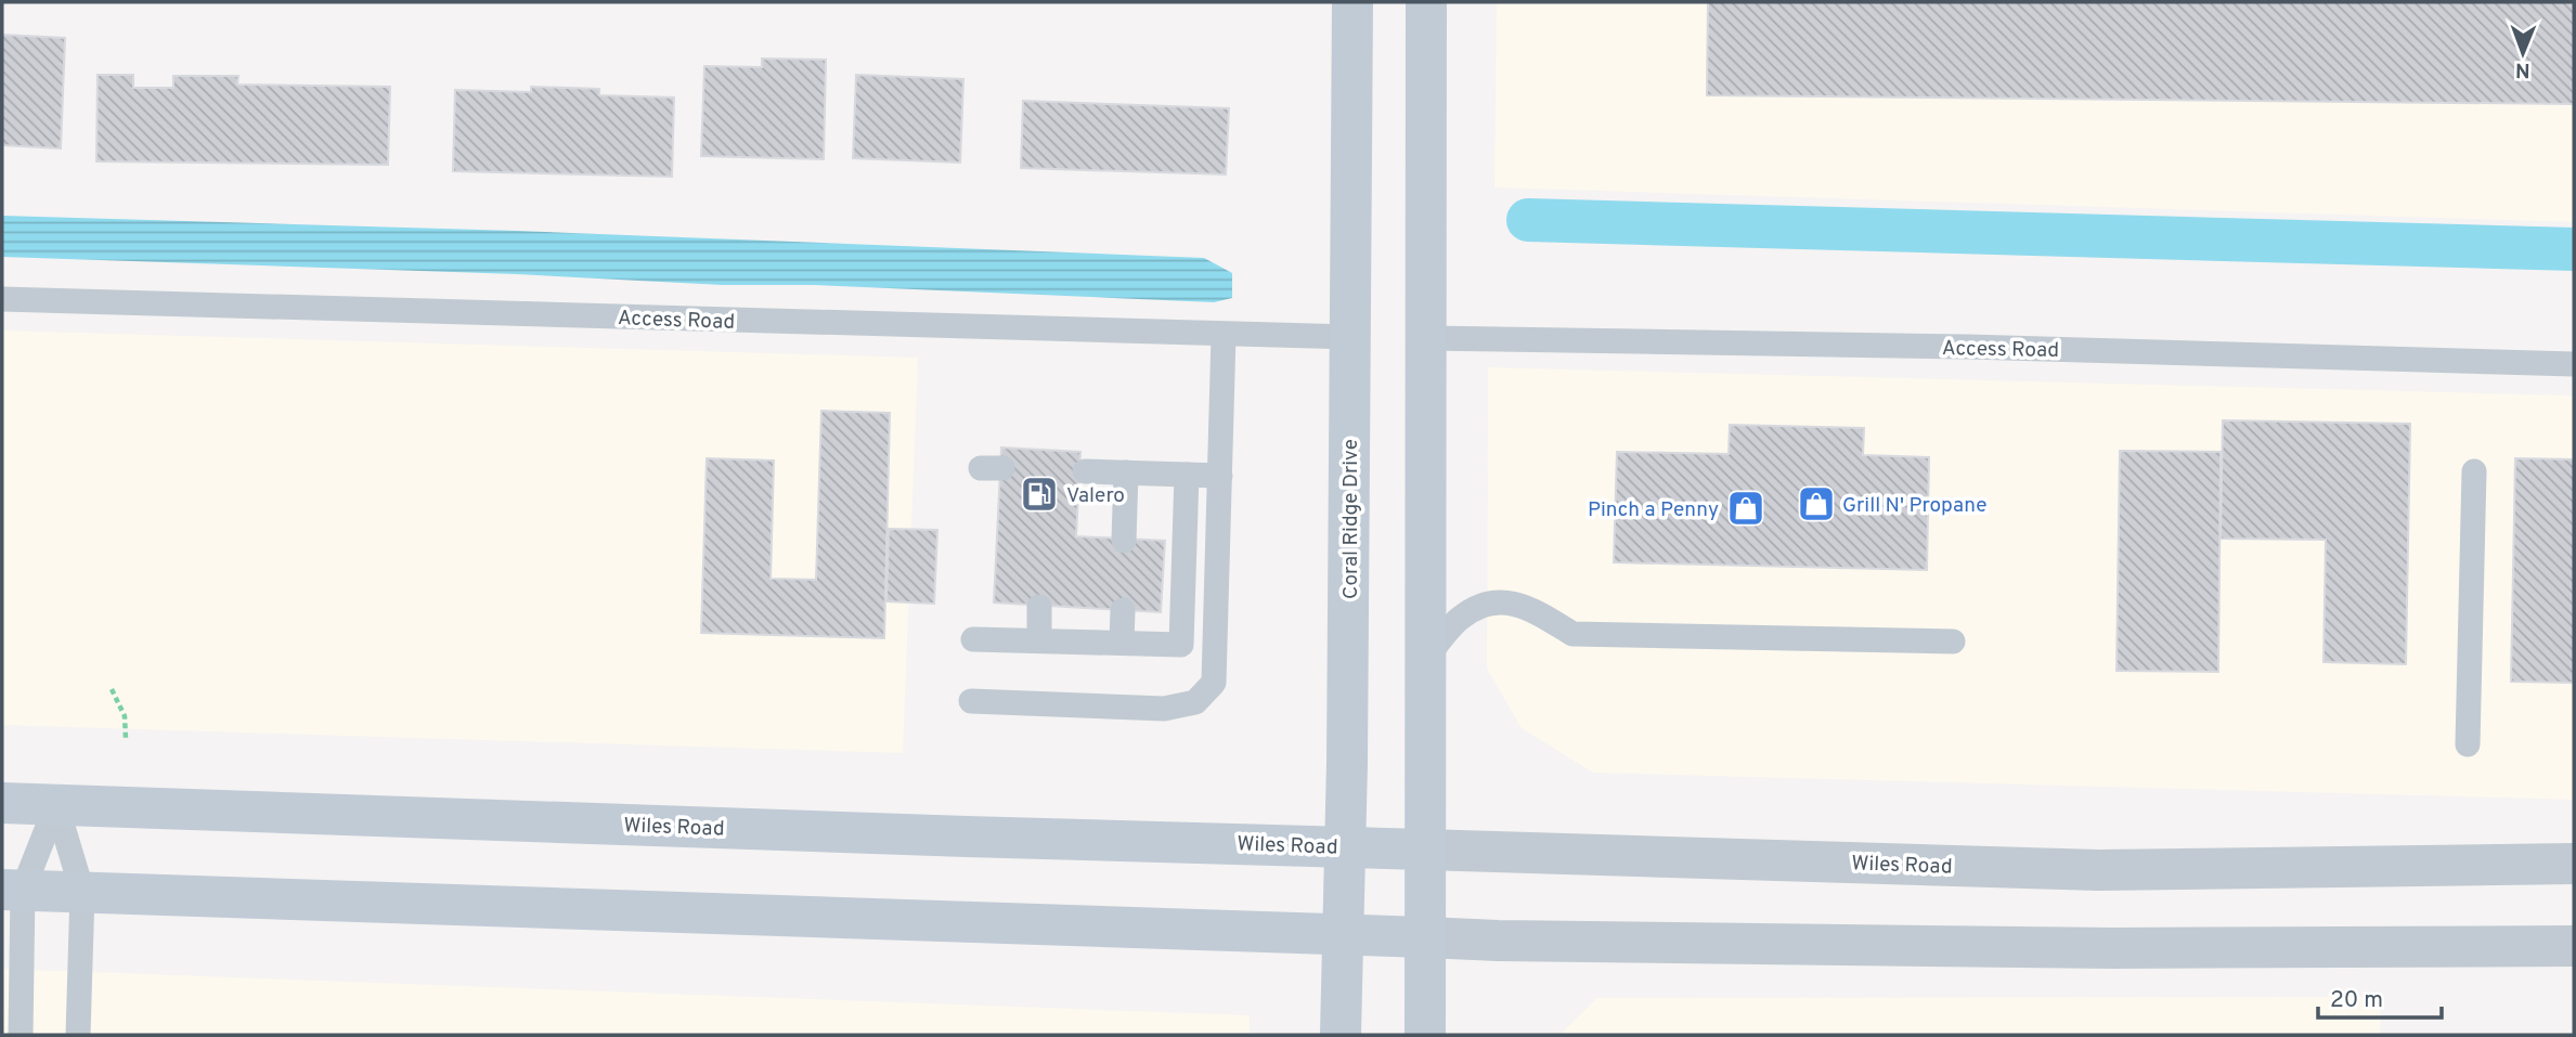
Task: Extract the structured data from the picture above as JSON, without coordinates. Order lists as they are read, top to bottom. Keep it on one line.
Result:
{"streets":{"main road":["Coral Ridge Drive","Wiles Road"],"lane":["Access Road"]},"crossings":[["Access Road","Coral Ridge Drive"],["Coral Ridge Drive","Wiles Road"]],"places":{"fuel station":["Valero"],"shop":["Grill N' Propane","Pinch a Penny"]},"scale_bar":"20 m","north":"bottom"}
